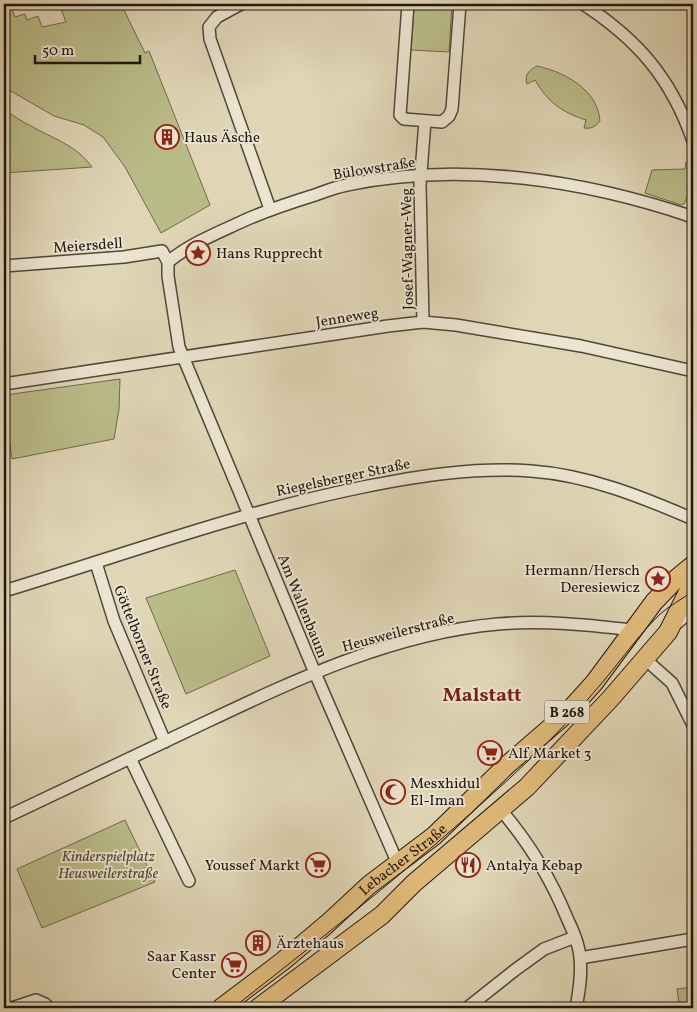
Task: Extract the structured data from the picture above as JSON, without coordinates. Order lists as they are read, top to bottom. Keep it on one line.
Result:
{"streets":{"main road":["B 268","Lebacher Straße"],"street":["Bülowstraße","Meiersdell","Josef-Wagner-Weg","Jenneweg","Riegelsberger Straße","Am Wallenbaum","Heusweilerstraße","Göttelborner Straße"]},"crossings":[["Bülowstraße","Meiersdell"],["Bülowstraße","Josef-Wagner-Weg"],["Josef-Wagner-Weg","Jenneweg"],["Jenneweg","Am Wallenbaum"],["Riegelsberger Straße","Am Wallenbaum"],["Riegelsberger Straße","Göttelborner Straße"],["Am Wallenbaum","Heusweilerstraße"],["Am Wallenbaum","Lebacher Straße"],["Heusweilerstraße","Göttelborner Straße"],["Heusweilerstraße","Lebacher Straße"]],"districts":["Malstatt"],"parks":["Kinderspielplatz Heusweilerstraße"],"places":{"building":["Haus Äsche","Ärztehaus"],"place":["Hans Rupprecht","Hermann/Hersch Deresiewicz"],"supermarket":["Alf Market 3","Youssef Markt","Saar Kassr Center"],"mosque":["Mesxhidul El-Iman"],"restaurant":["Antalya Kebap"]},"scale_bar":"50 m"}
